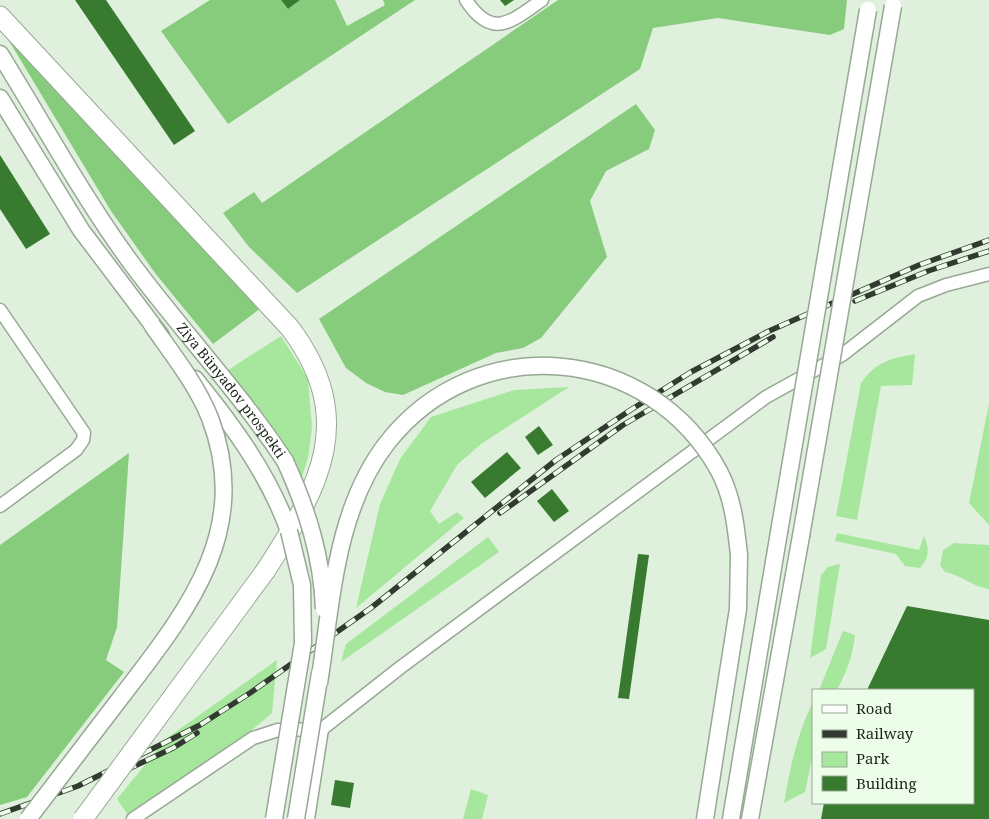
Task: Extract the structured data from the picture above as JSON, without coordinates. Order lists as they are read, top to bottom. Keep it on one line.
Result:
{"streets":{"main road":["Ziya Bünyadov prospekti"]},"legend":["Road","Railway","Park","Building"]}
